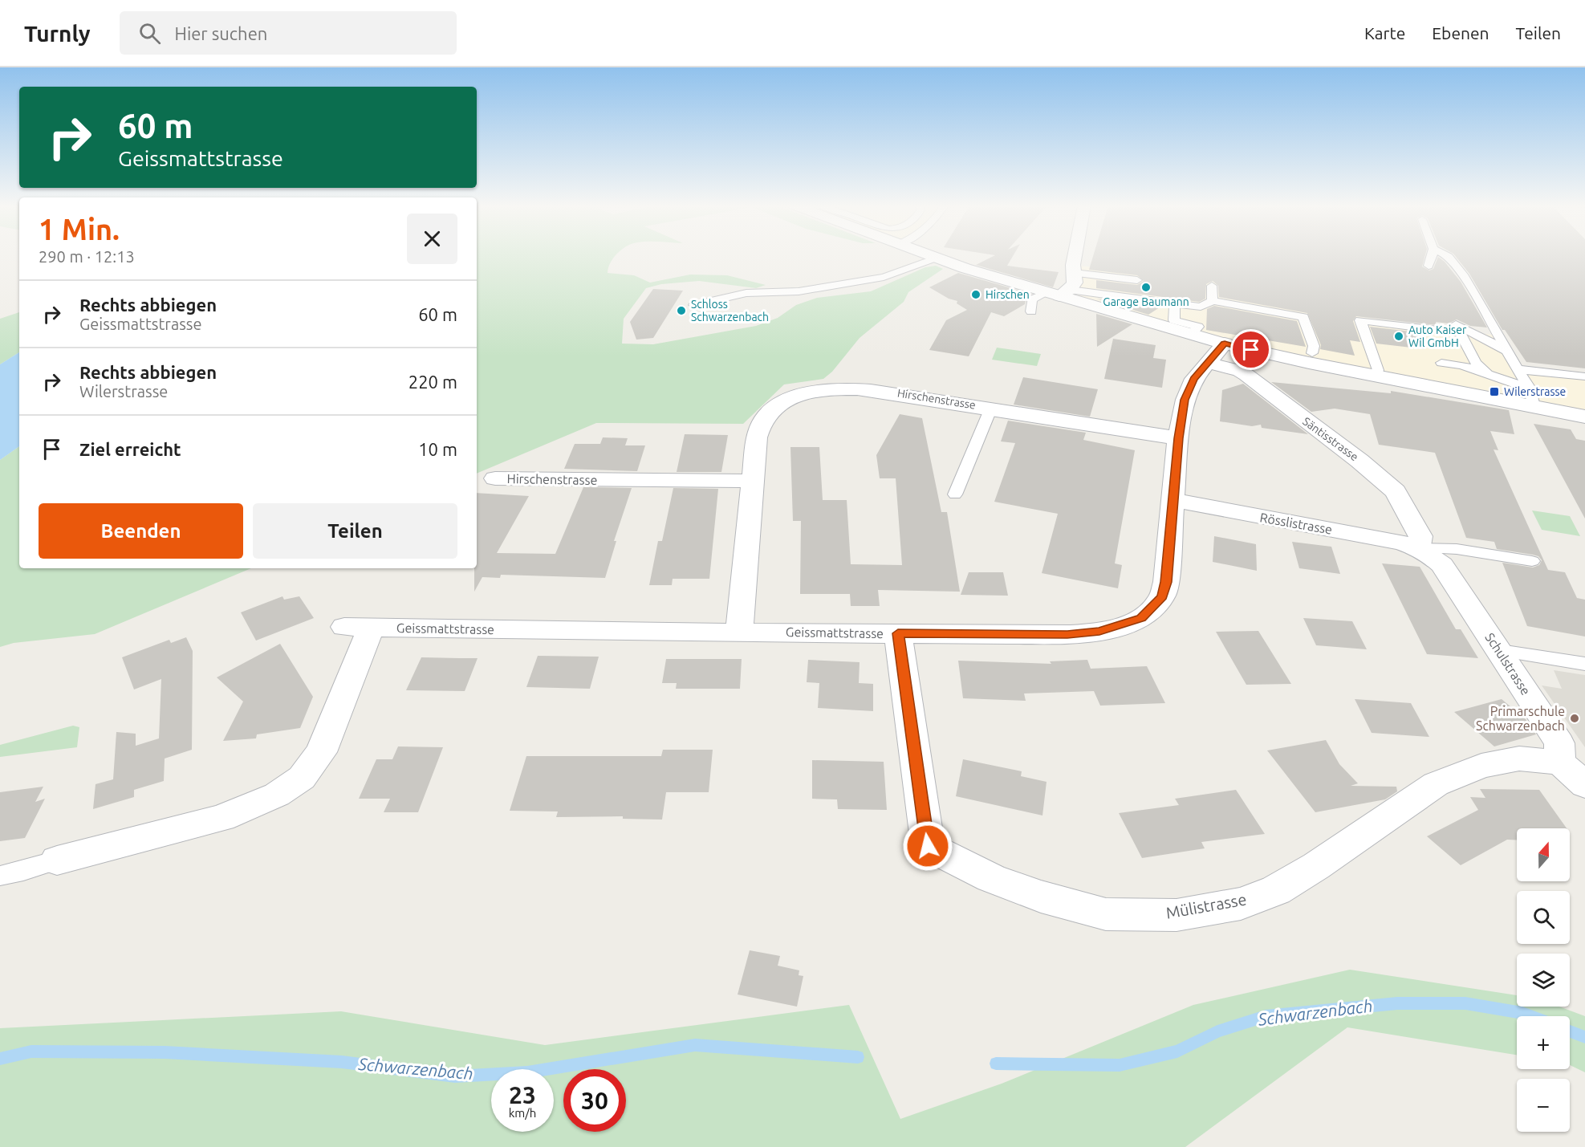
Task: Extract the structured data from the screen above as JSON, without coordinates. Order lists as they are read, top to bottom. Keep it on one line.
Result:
{"streets":{"street":["Hirschenstrasse","Säntisstrasse","Rösslistrasse","Geissmattstrasse","Schulstrasse","Mülistrasse"]},"crossings":[["Hirschenstrasse","Geissmattstrasse"],["Säntisstrasse","Rösslistrasse"],["Säntisstrasse","Geissmattstrasse"],["Säntisstrasse","Schulstrasse"],["Rösslistrasse","Geissmattstrasse"],["Rösslistrasse","Schulstrasse"],["Geissmattstrasse","Mülistrasse"],["Schulstrasse","Mülistrasse"]],"water":["Schwarzenbach"],"places":{"other":["Garage Baumann","Hirschen","Schloss Schwarzenbach","Auto Kaiser Wil GmbH","Primarschule Schwarzenbach"],"transit":["Wilerstrasse"]},"north":"top","page":{"header":"Turnly","search":"Hier suchen","nav":["Karte","Ebenen","Teilen"],"turn":["60 m","Geissmattstrasse"],"heading":["1 Min.","290 m · 12:13"],"list":[{"name":"Rechts abbiegen","note":"Geissmattstrasse","value":"60 m"},{"name":"Rechts abbiegen","note":"Wilerstrasse","value":"220 m"},{"name":"Ziel erreicht","value":"10 m"}],"buttons":["Beenden","Teilen"],"map_buttons":["+","−"],"speed":"23 km/h","limit":"30"}}
